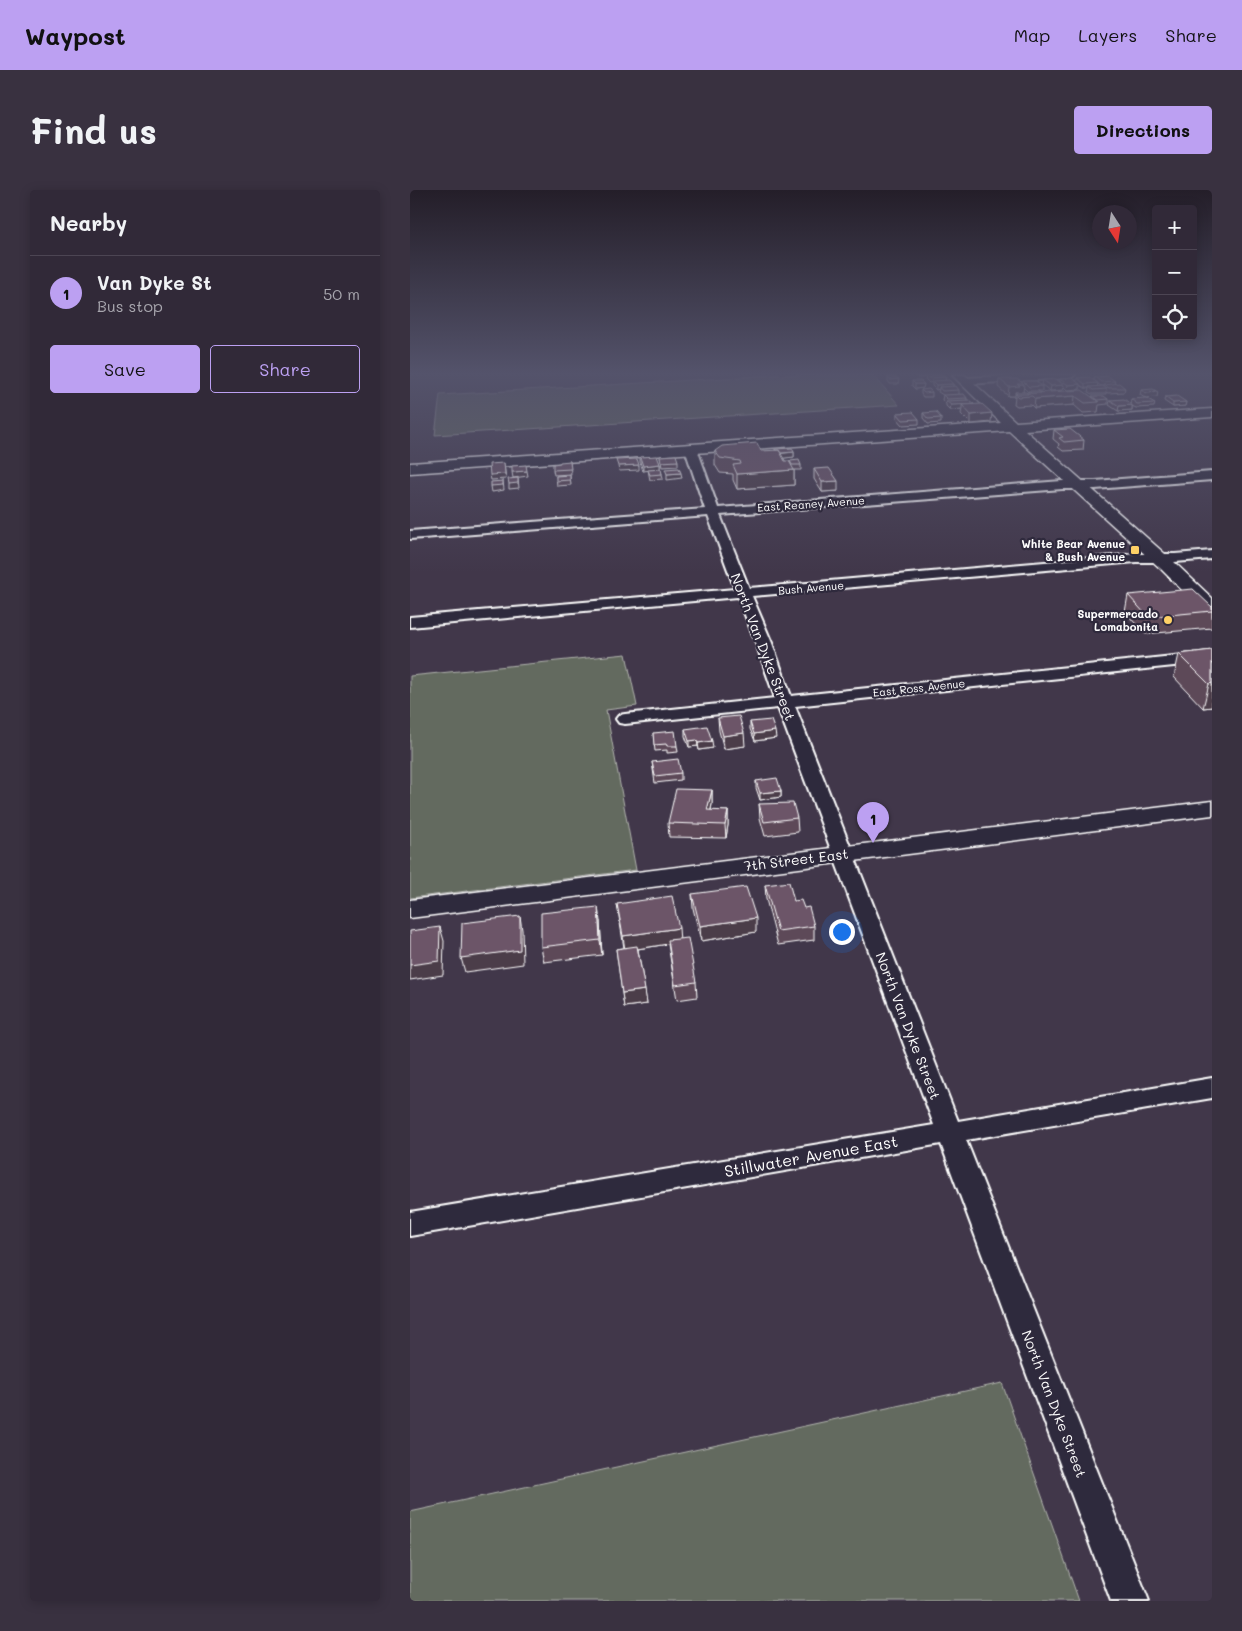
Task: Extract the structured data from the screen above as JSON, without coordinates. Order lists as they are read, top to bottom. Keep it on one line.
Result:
{"streets":{"main road":["7th Street East"],"street":["East Reaney Avenue","Bush Avenue","North Van Dyke Street","East Ross Avenue","Stillwater Avenue East"]},"crossings":[["East Reaney Avenue","North Van Dyke Street"],["Bush Avenue","North Van Dyke Street"],["North Van Dyke Street","East Ross Avenue"],["North Van Dyke Street","7th Street East"],["North Van Dyke Street","Stillwater Avenue East"]],"places":{"transit":["White Bear Avenue & Bush Avenue"],"other":["Supermercado Lomabonita"]},"north":"bottom","page":{"header":"Waypost","nav":["Map","Layers","Share"],"buttons":["Directions",["Save","Share"]],"title":"Find us","heading":"Nearby","map_buttons":["+","−"],"list":[{"mark":"1","name":"Van Dyke St","note":"Bus stop","value":"50 m"}],"pins":"1"}}
